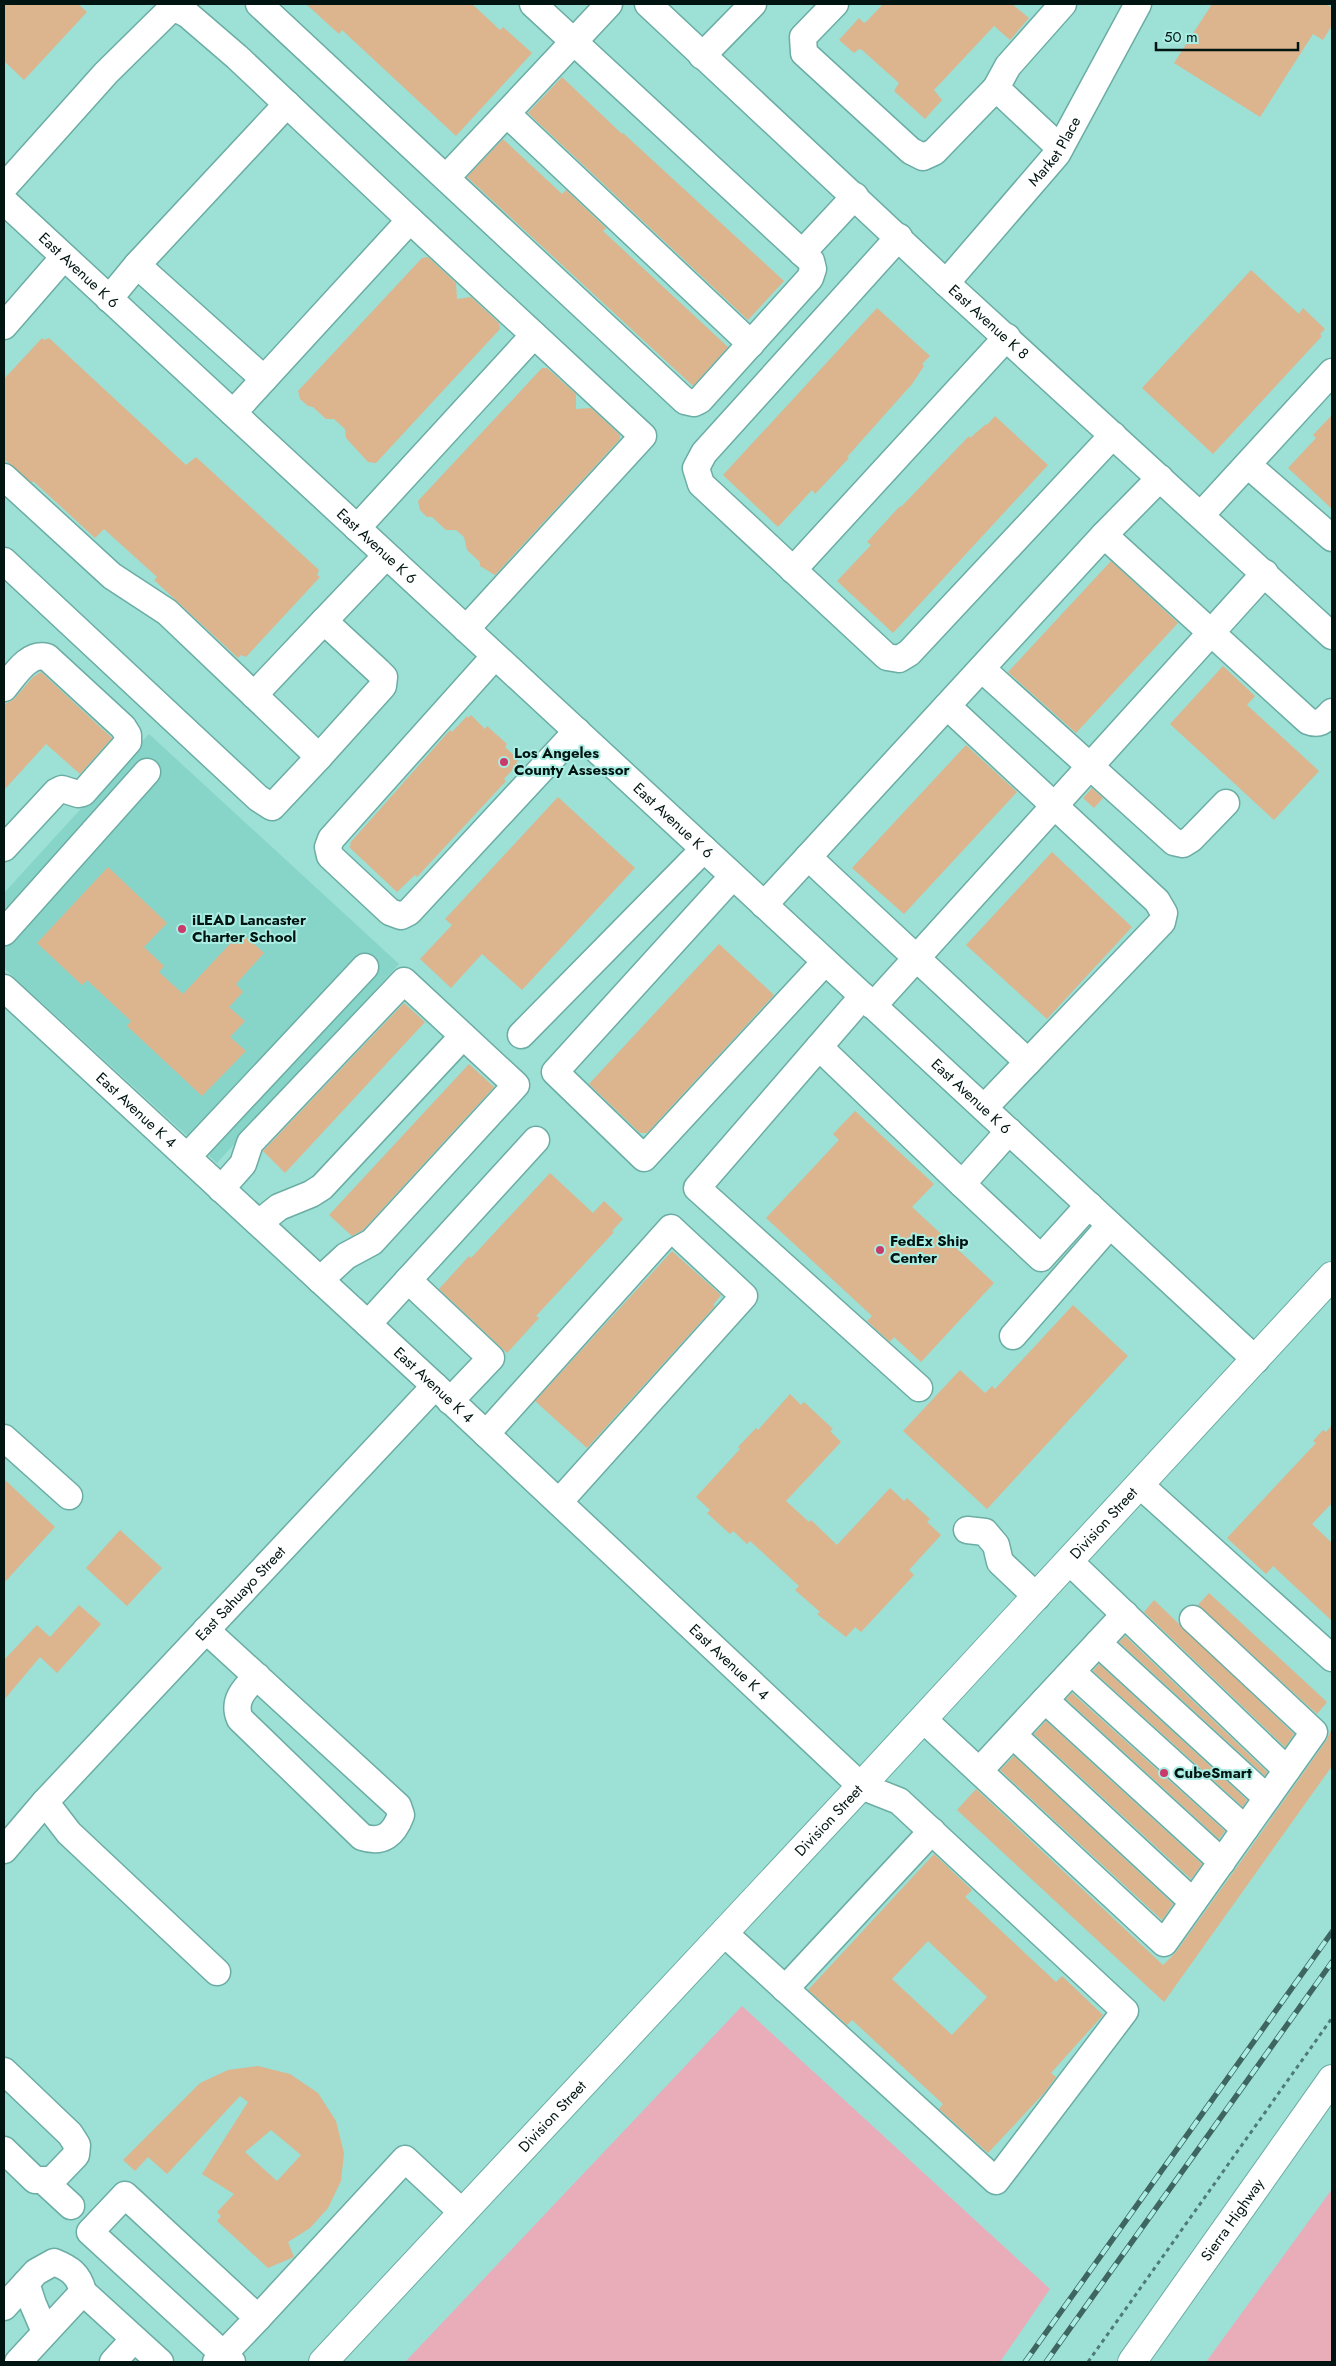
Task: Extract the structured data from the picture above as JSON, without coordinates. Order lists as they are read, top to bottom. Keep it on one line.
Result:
{"streets":{"main road":["Division Street","Sierra Highway"],"street":["Market Place","East Avenue K 6","East Avenue K 8","East Avenue K 4","East Sahuayo Street"]},"crossings":[["Market Place","East Avenue K 8"],["East Avenue K 6","Division Street"],["East Avenue K 4","Division Street"],["East Avenue K 4","East Sahuayo Street"]],"places":["Los Angeles County Assessor","iLEAD Lancaster Charter School","FedEx Ship Center","CubeSmart"],"scale_bar":"50 m"}
